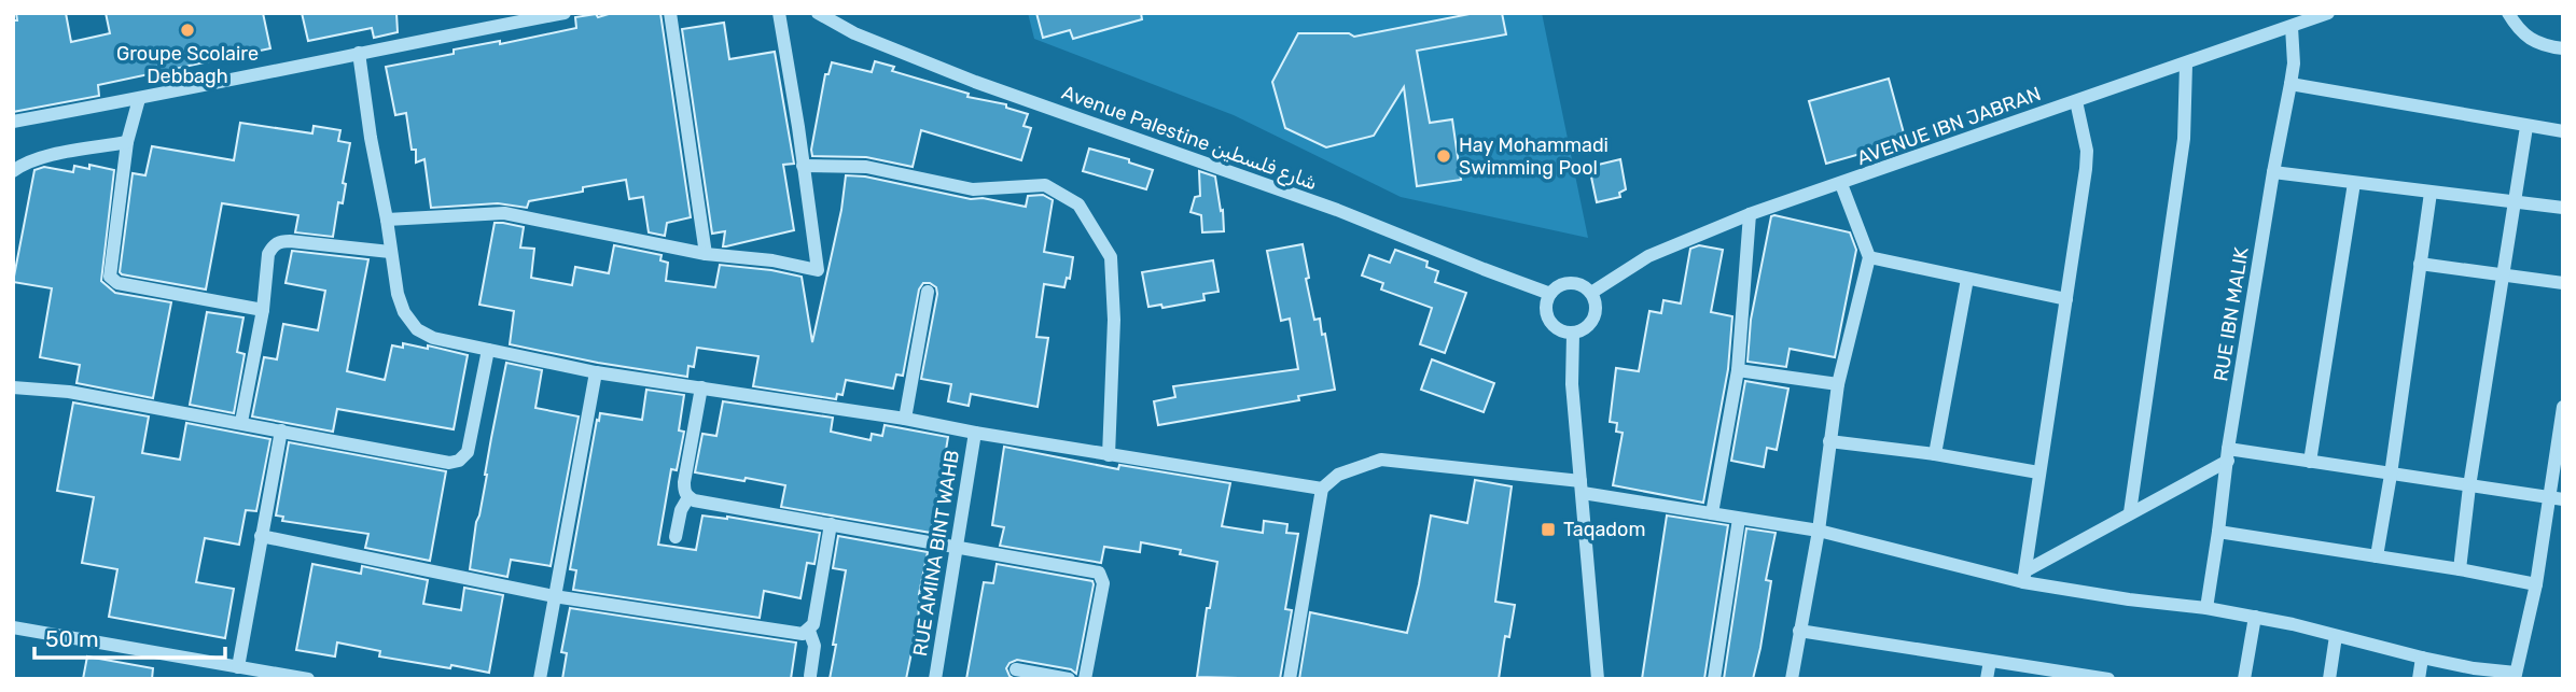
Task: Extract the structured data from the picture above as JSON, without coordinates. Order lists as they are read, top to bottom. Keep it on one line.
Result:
{"streets":{"street":["AVENUE IBN JABRAN","Avenue Palestine شارع فلسطين","RUE IBN MALIK","RUE AMINA BINT WAHB"]},"crossings":[["AVENUE IBN JABRAN","Avenue Palestine شارع فلسطين"],["AVENUE IBN JABRAN","RUE IBN MALIK"]],"places":{"other":["Groupe Scolaire Debbagh","Hay Mohammadi Swimming Pool"],"transit":["Taqadom"]},"scale_bar":"50 m"}
